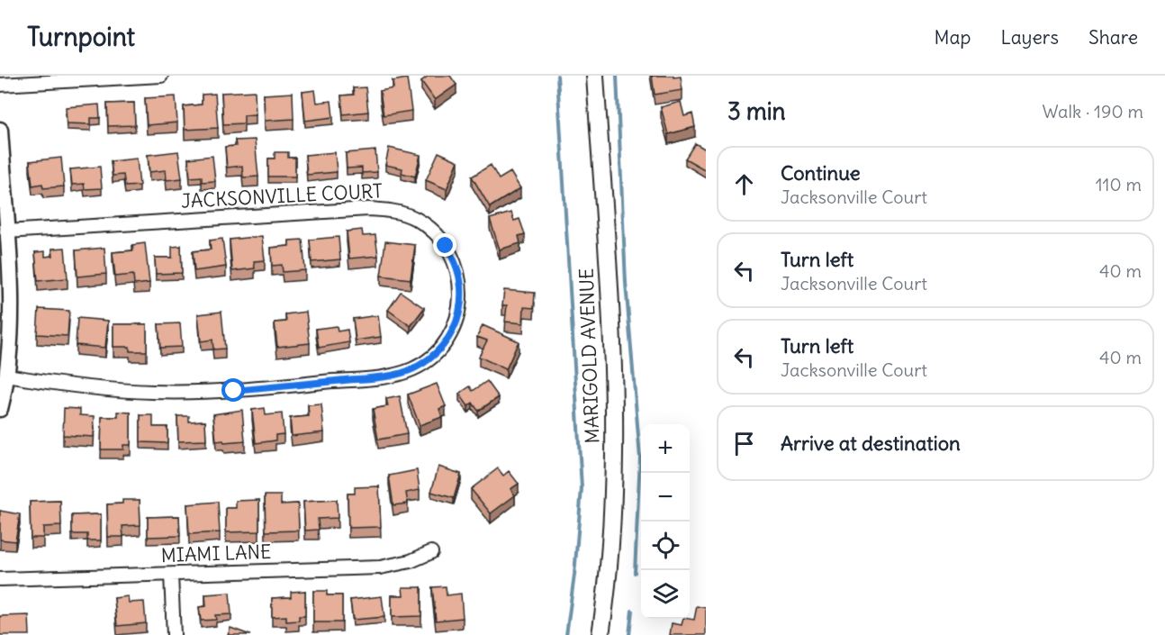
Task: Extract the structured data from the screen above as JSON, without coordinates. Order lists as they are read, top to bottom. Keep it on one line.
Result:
{"streets":{"main road":["MARIGOLD AVENUE"],"street":["JACKSONVILLE COURT","MIAMI LANE"]},"page":{"header":"Turnpoint","nav":["Map","Layers","Share"],"heading":["3 min","Walk · 190 m"],"list":[["Continue","Jacksonville Court","110 m"],["Turn left","Jacksonville Court","40 m"],["Turn left","Jacksonville Court","40 m"],"Arrive at destination"],"map_buttons":["+","−"]}}
